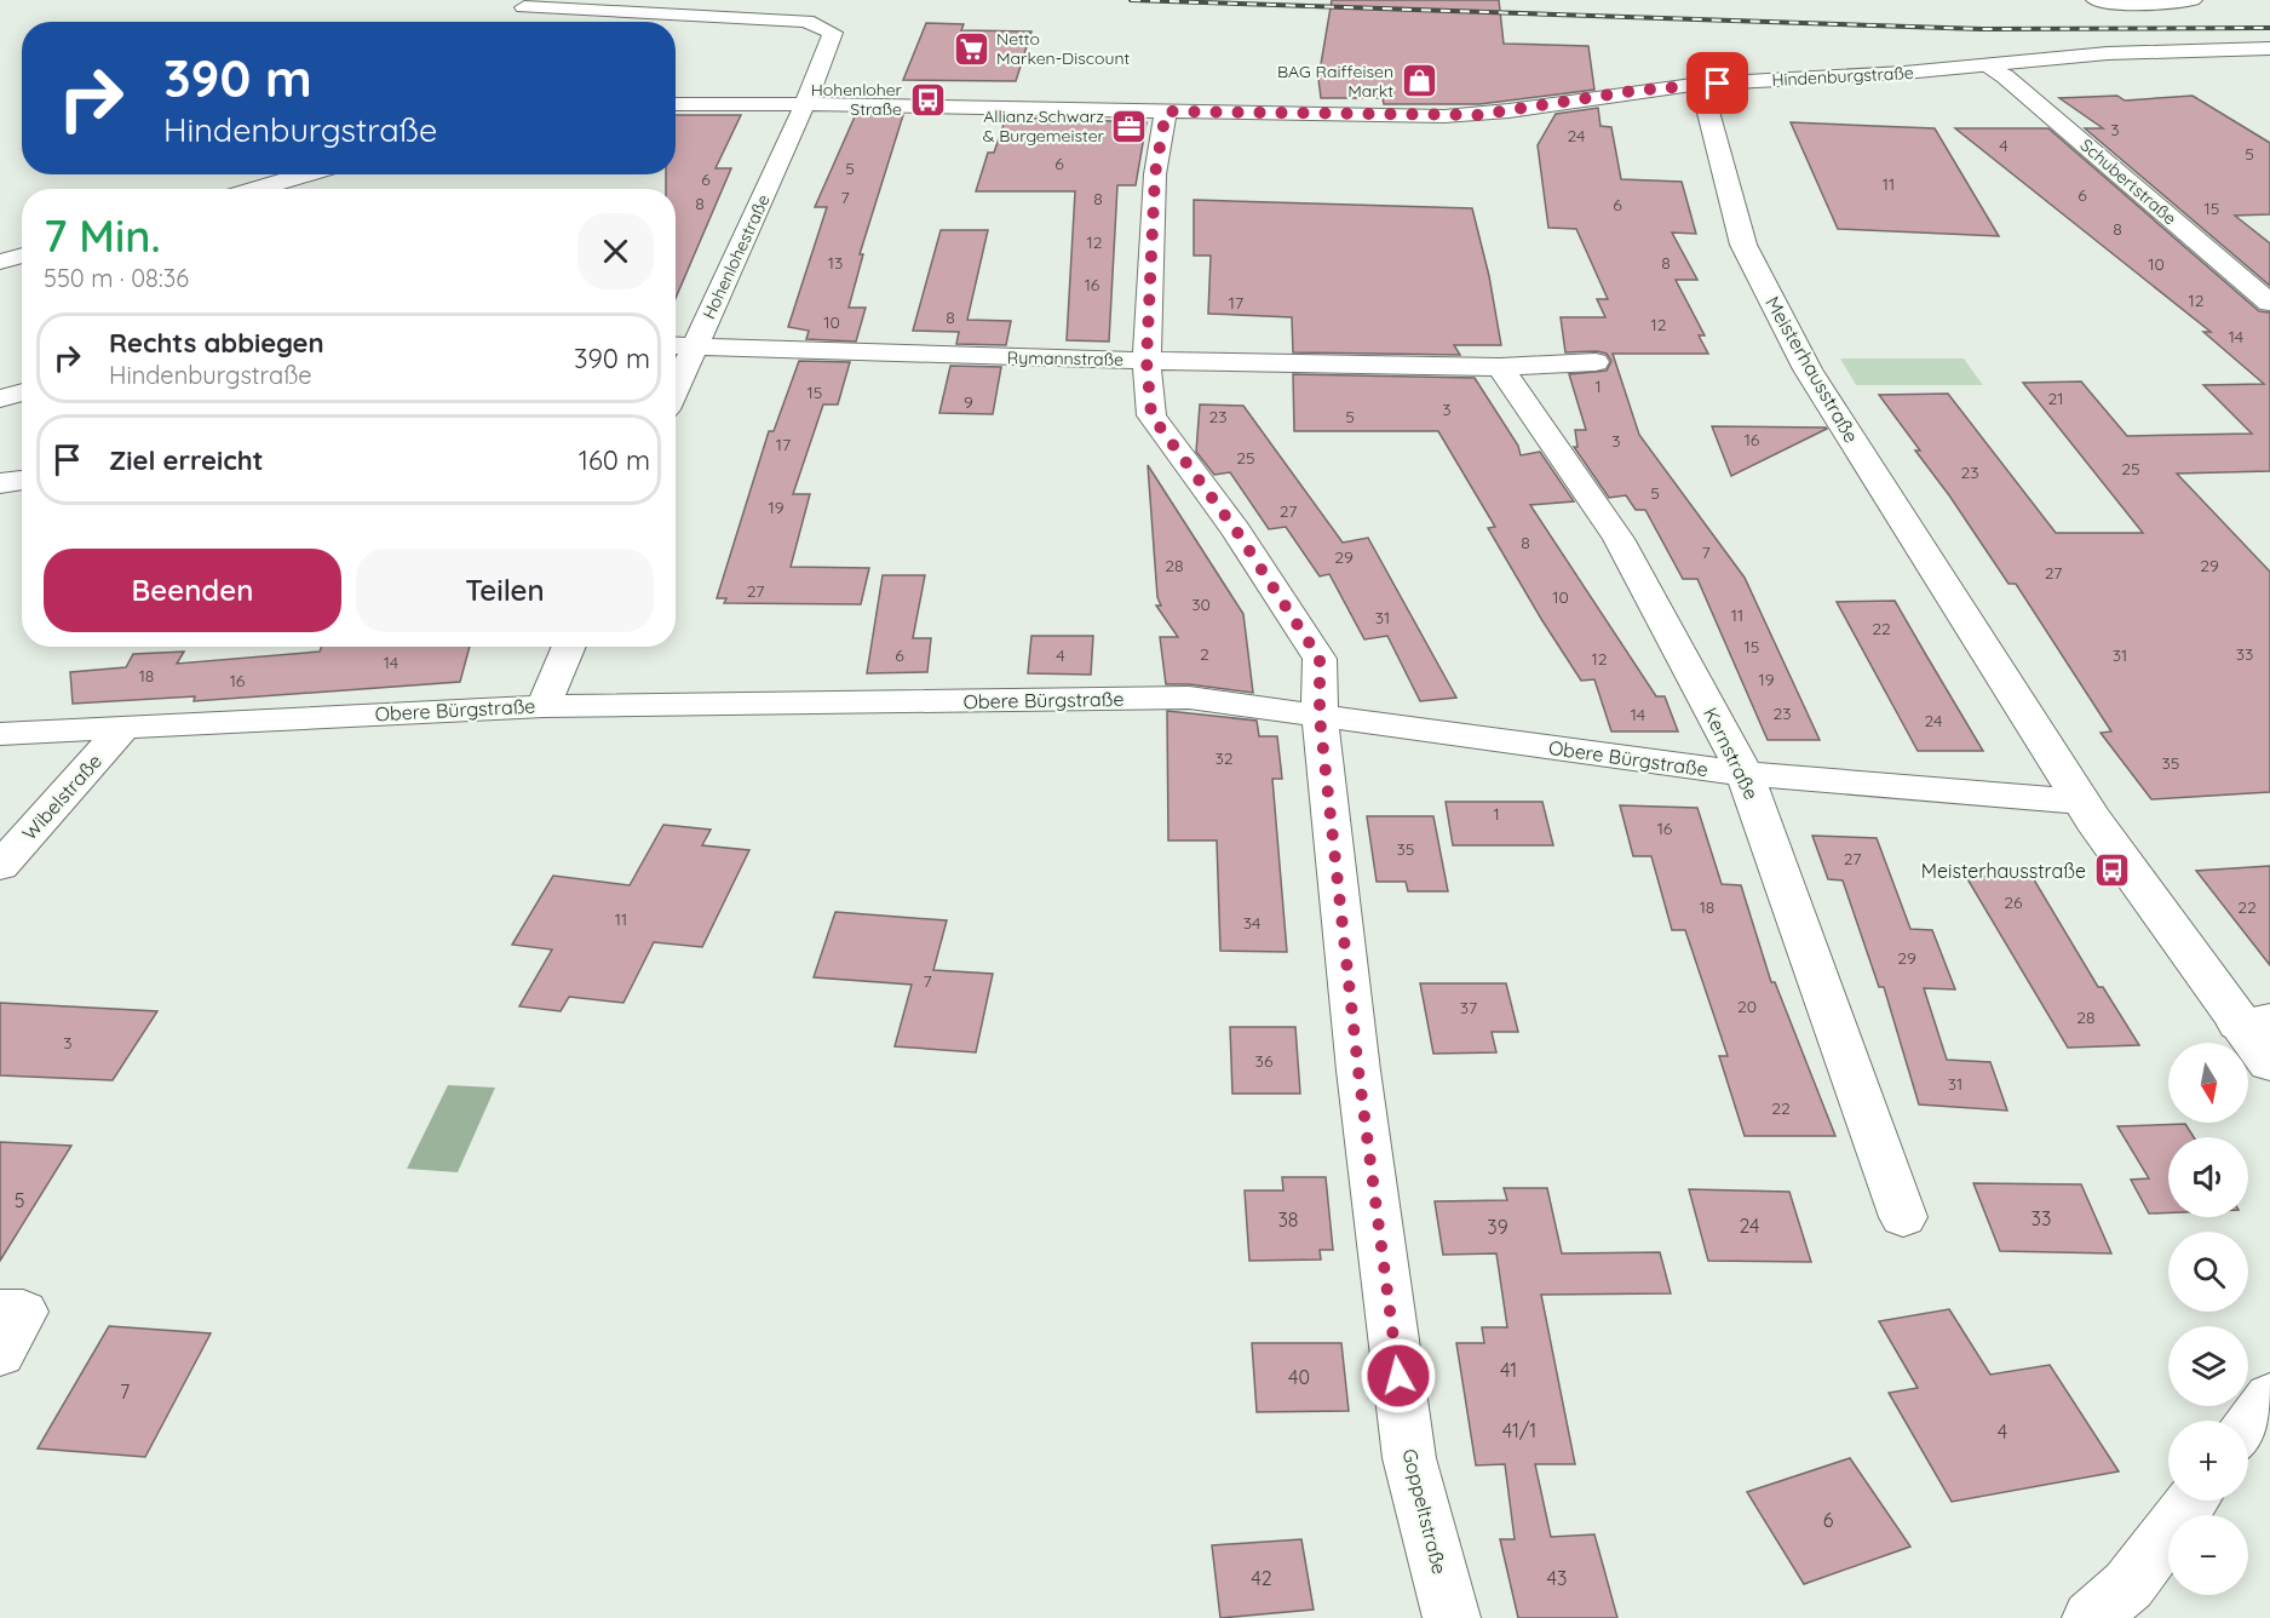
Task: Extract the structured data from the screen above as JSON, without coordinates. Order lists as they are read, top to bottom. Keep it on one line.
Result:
{"streets":{"street":["Hindenburgstraße","Schubertstraße","Hohenlohestraße","Rymannstraße","Meisterhausstraße","Obere Bürgstraße","Kernstraße","Wibelstraße","Goppeltstraße"]},"crossings":[["Hindenburgstraße","Schubertstraße"],["Hindenburgstraße","Hohenlohestraße"],["Hindenburgstraße","Meisterhausstraße"],["Hindenburgstraße","Goppeltstraße"],["Hohenlohestraße","Rymannstraße"],["Rymannstraße","Kernstraße"],["Rymannstraße","Goppeltstraße"],["Meisterhausstraße","Obere Bürgstraße"],["Obere Bürgstraße","Kernstraße"],["Obere Bürgstraße","Wibelstraße"],["Obere Bürgstraße","Goppeltstraße"]],"places":{"supermarket":["Netto Marken-Discount"],"shop":["BAG Raiffeisen Markt"],"bus stop":["Hohenloher Straße","Meisterhausstraße"],"office":["Allianz Schwarz & Burgemeister"]},"house_numbers":["3","24","4","5","6","5","6","11","6","7","8","8","6","15","8","12","13","8","10","16","12","17","8","10","12","14","1","15","21","9","3","23","5","16","3","17","25","25","23","5","19","27","8","7","29","28","29","27","27","10","30","11","31","22","15","2","33","6","4","31","12","14","18","19","16","23","14","24","32","35","1","16","35","27","26","18","22","11","34","29","7","20","37","28","3","36","31","22","5","33","38","24","39","41","40","7","41/1","4","6","42","43"],"north":"bottom","page":{"turn":["390 m","Hindenburgstraße"],"heading":["7 Min.","550 m · 08:36"],"list":[{"name":"Rechts abbiegen","note":"Hindenburgstraße","value":"390 m"},{"name":"Ziel erreicht","value":"160 m"}],"buttons":["Beenden","Teilen"],"map_buttons":["+","−"]}}
